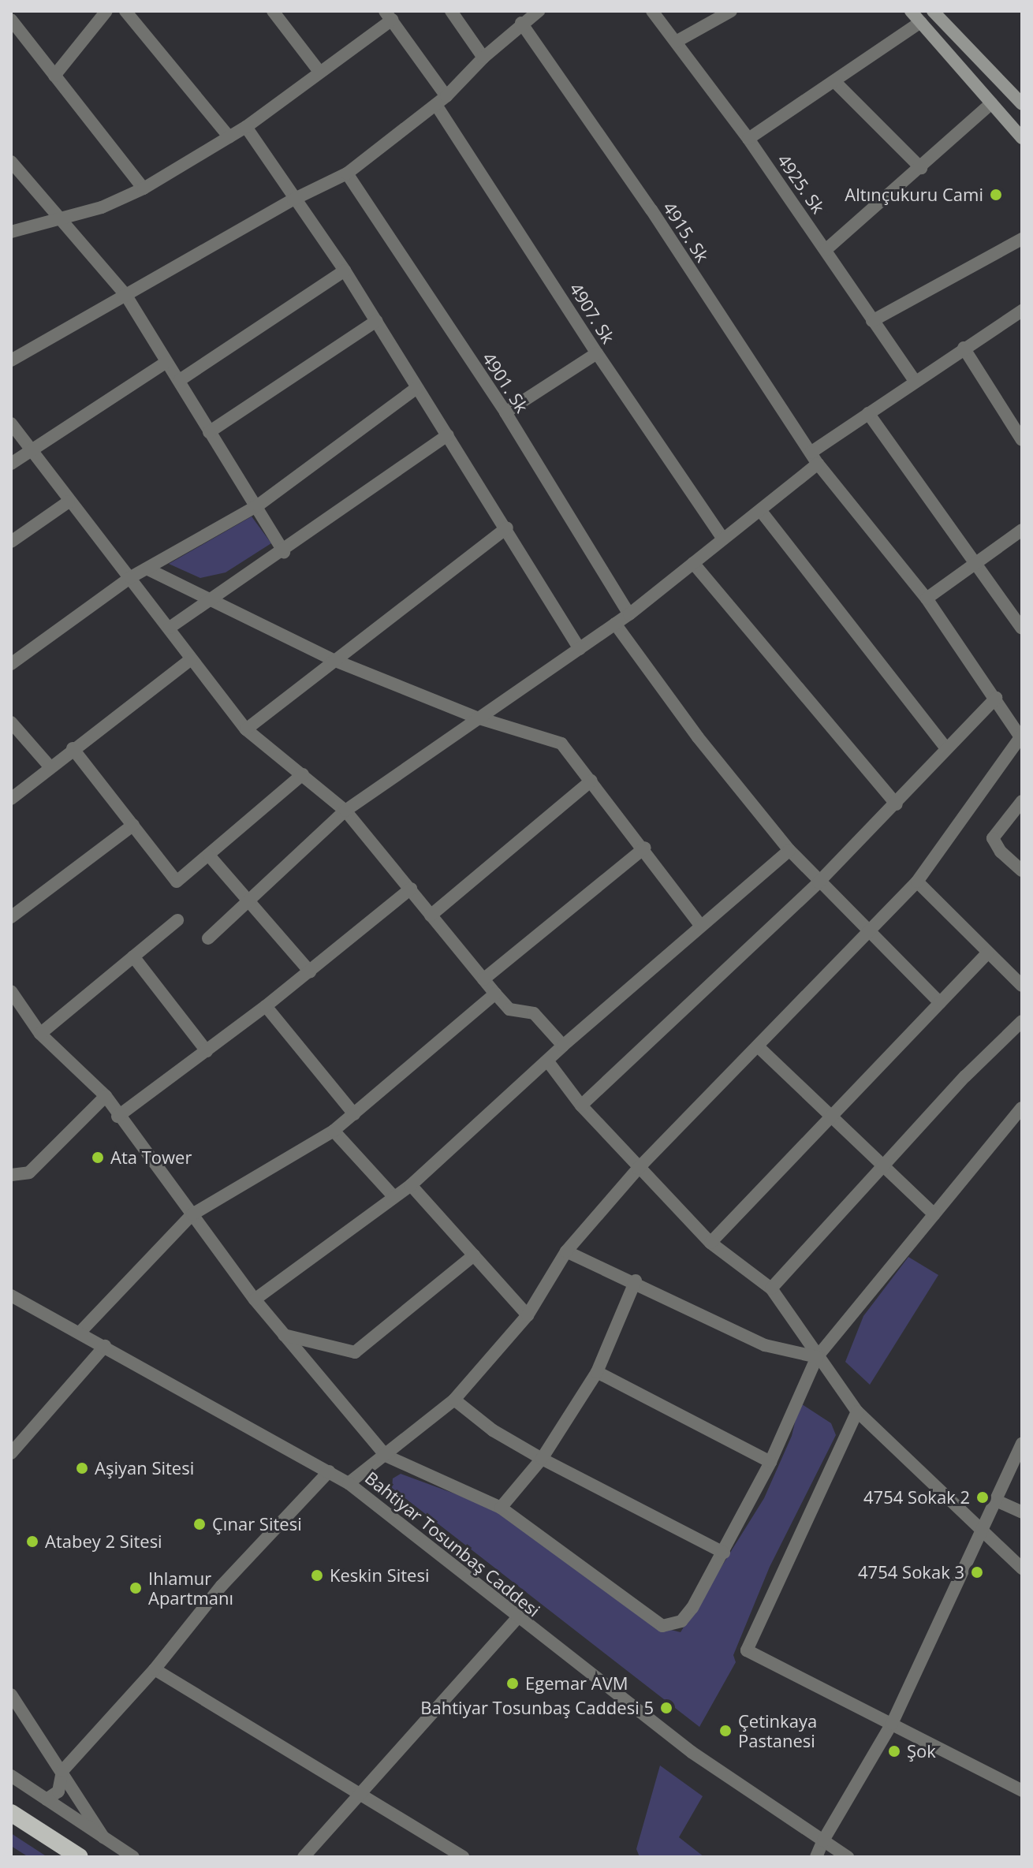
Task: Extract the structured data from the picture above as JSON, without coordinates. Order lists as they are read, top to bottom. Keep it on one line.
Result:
{"streets":{"street":["4925. Sk","4915. Sk","4907. Sk","4901. Sk","Bahtiyar Tosunbaş Caddesi"]},"places":["Altınçukuru Cami","Ata Tower","Aşiyan Sitesi","4754 Sokak 2","Çınar Sitesi","Atabey 2 Sitesi","4754 Sokak 3","Keskin Sitesi","Ihlamur Apartmanı","Egemar AVM","Bahtiyar Tosunbaş Caddesi 5","Çetinkaya Pastanesi","Şok"]}
